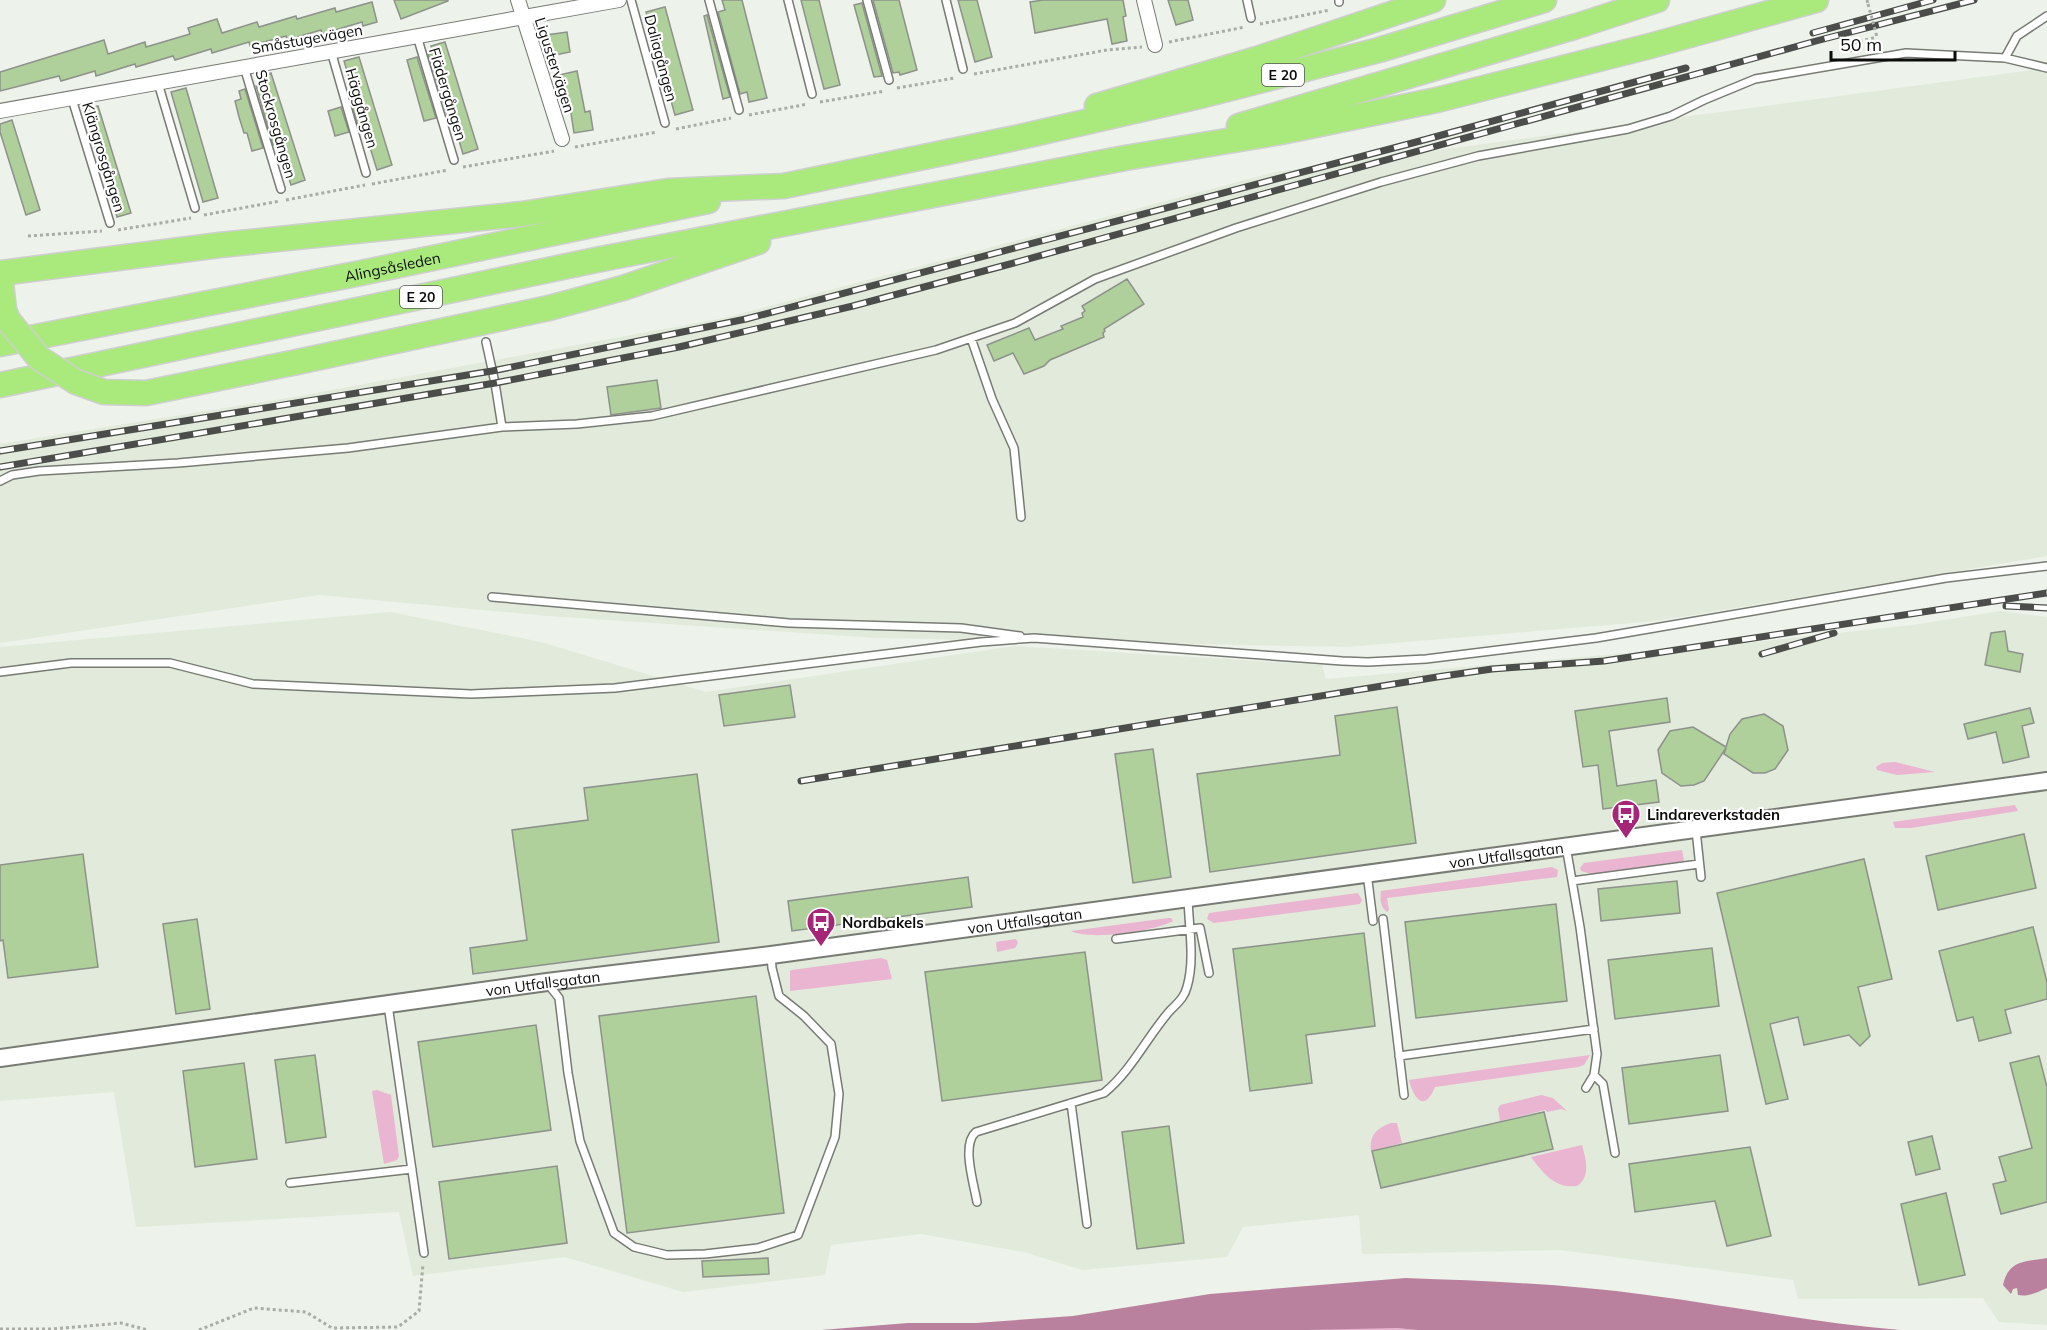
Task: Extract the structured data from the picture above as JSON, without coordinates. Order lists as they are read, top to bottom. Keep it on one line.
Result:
{"streets":{"highway":["E 20","Alingsåsleden"],"street":["Småstugevägen","Ligustervägen","von Utfallsgatan"],"lane":["Daliagången","Flädergången","Häggången","Stockrosgången","Klängrosgången"]},"crossings":[["Småstugevägen","Ligustervägen"],["Småstugevägen","Flädergången"],["Småstugevägen","Häggången"],["Småstugevägen","Stockrosgången"],["Småstugevägen","Klängrosgången"],["E 20","Alingsåsleden"]],"places":{"bus stop":["Lindareverkstaden","Nordbakels"]},"scale_bar":"50 m"}
